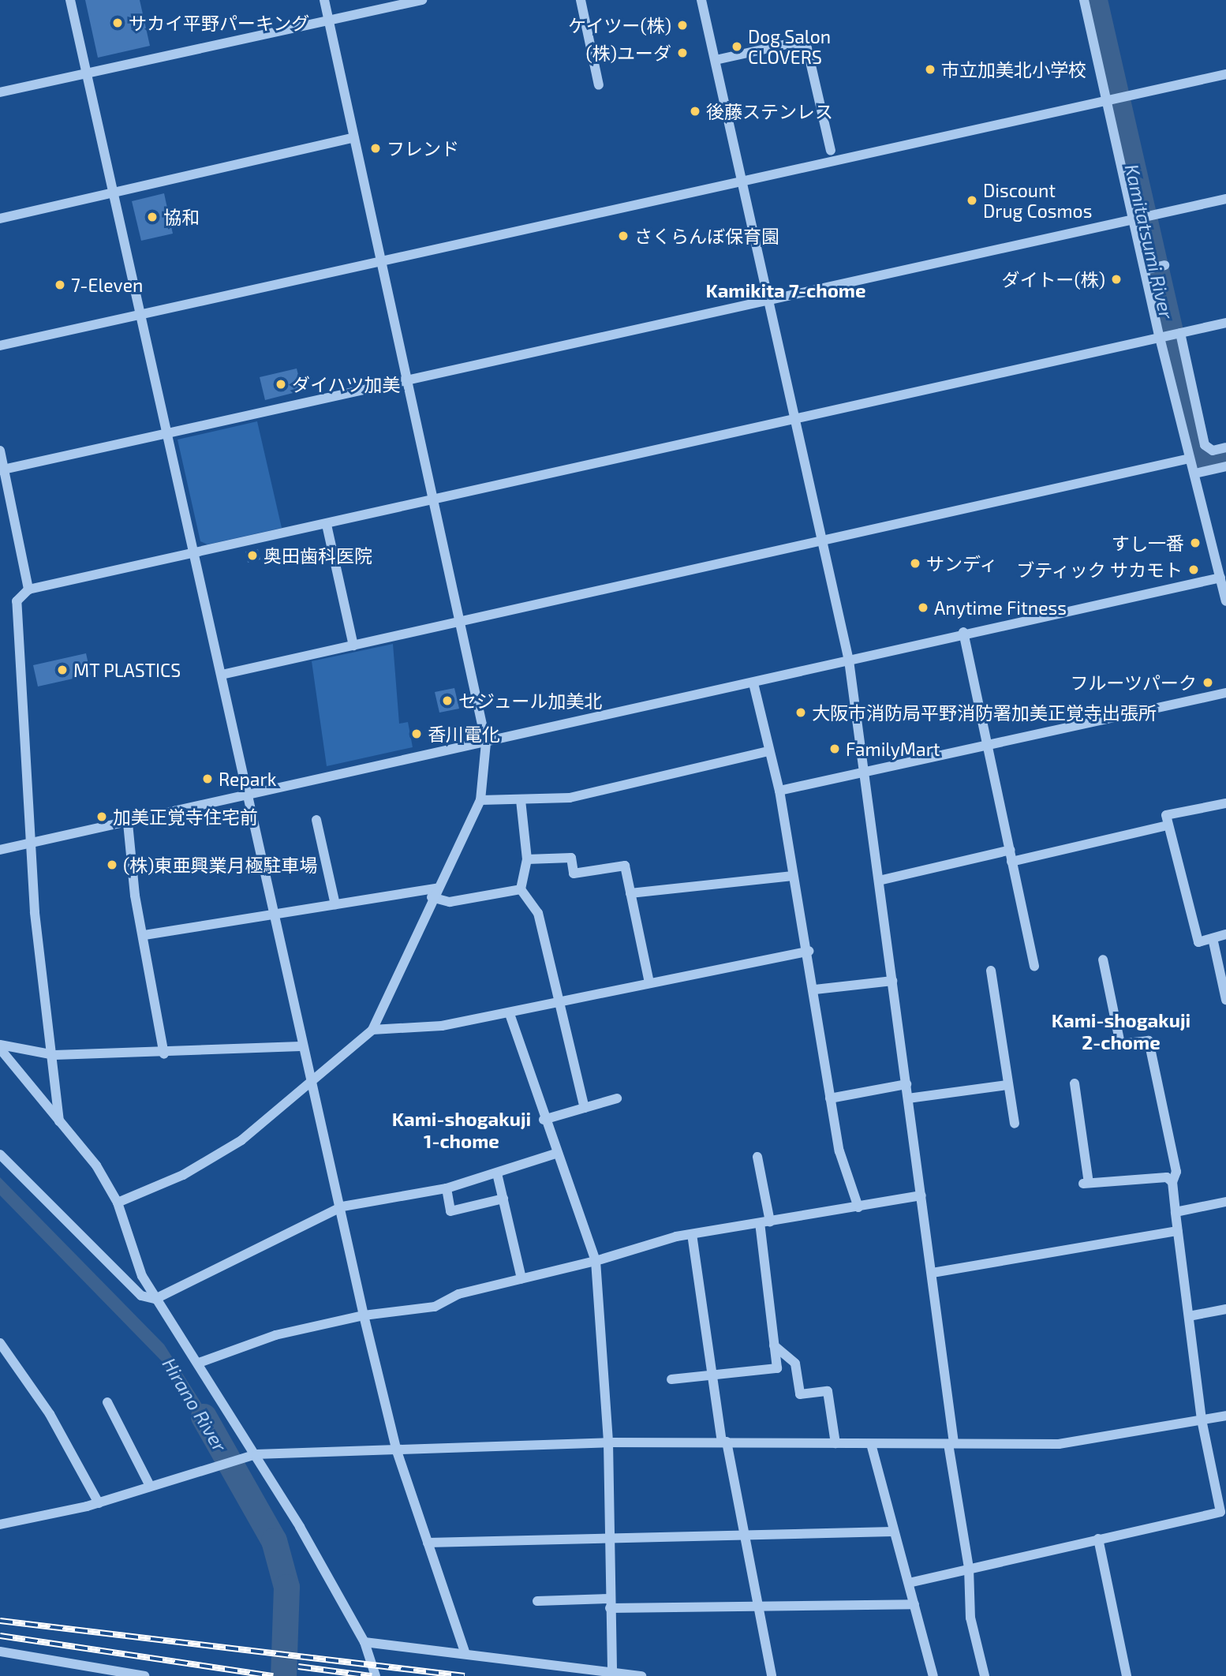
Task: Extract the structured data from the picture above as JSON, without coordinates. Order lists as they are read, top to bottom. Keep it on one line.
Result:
{"districts":["Kamikita 7-chome","Kami-shogakuji 2-chome","Kami-shogakuji 1-chome"],"water":["Kamitatsumi River","Hirano River"],"places":["サカイ平野パーキング","ケイツー(株)","Dog Salon CLOVERS","(株)ユーダ","市立加美北小学校","後藤ステンレス","フレンド","Discount Drug Cosmos","協和","さくらんぼ保育園","ダイトー(株)","7-Eleven","ダイハツ加美","すし一番","奥田歯科医院","サンディ","ブティック サカモト","Anytime Fitness","MT PLASTICS","フルーツパーク","セジュール加美北","大阪市消防局平野消防署加美正覚寺出張所","香川電化","FamilyMart","Repark","加美正覚寺住宅前","(株)東亜興業月極駐車場"]}
